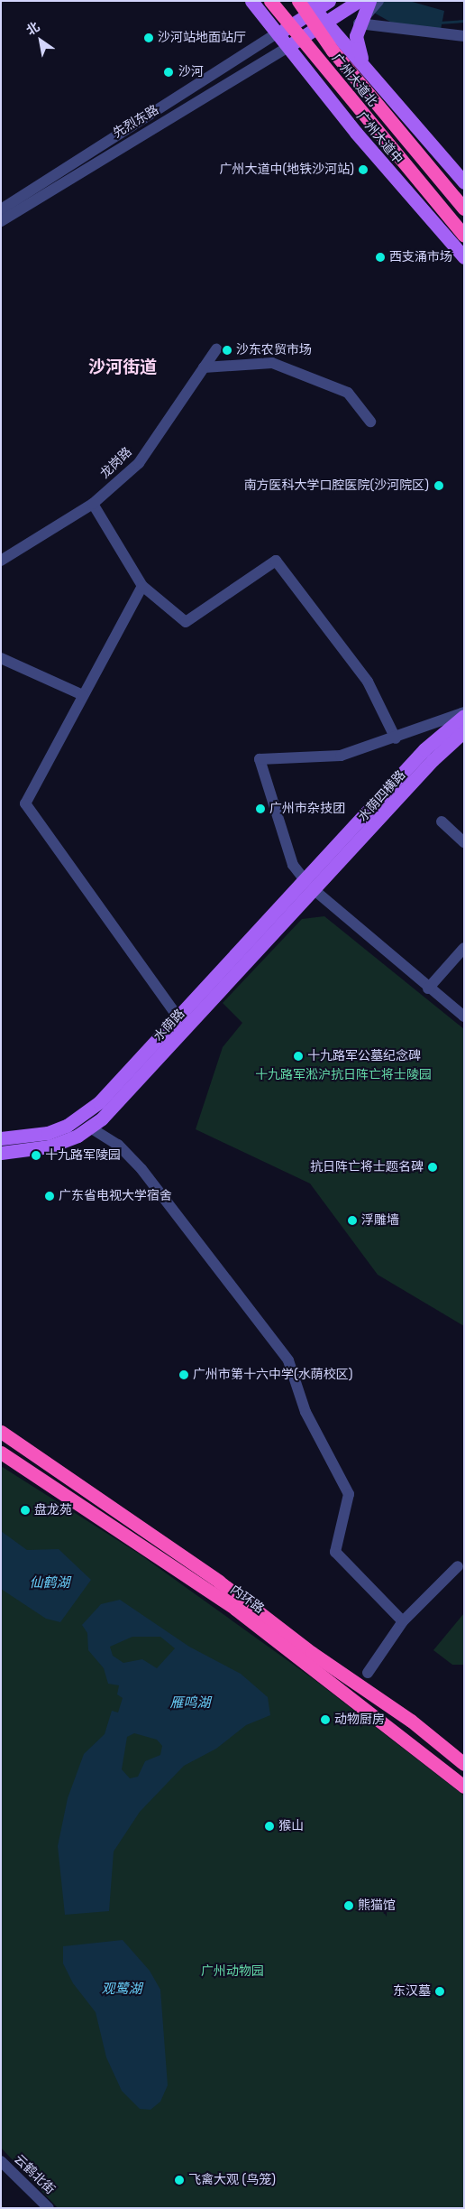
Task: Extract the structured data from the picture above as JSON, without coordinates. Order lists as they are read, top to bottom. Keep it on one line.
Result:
{"streets":{"highway":["广州大道北","内环路"],"main road":["广州大道中","水荫四横路","水荫路"],"street":["先烈东路","龙岗路","云鹤北街"]},"crossings":[["先烈东路","广州大道中"],["水荫四横路","水荫路"]],"districts":["沙河街道"],"water":["仙鹤湖","雁鸣湖","观鹭湖"],"parks":["十九路军淞沪抗日阵亡将士陵园","广州动物园"],"places":["沙河站地面站厅","沙河","广州大道中(地铁沙河站)","西支涌市场","沙东农贸市场","南方医科大学口腔医院(沙河院区)","广州市杂技团","十九路军公墓纪念碑","十九路军陵园","抗日阵亡将士题名碑","广东省电视大学宿舍","浮雕墙","广州市第十六中学(水荫校区)","盘龙苑","动物厨房","猴山","熊猫馆","东汉墓","飞禽大观 (鸟笼)"],"north":"top left"}
